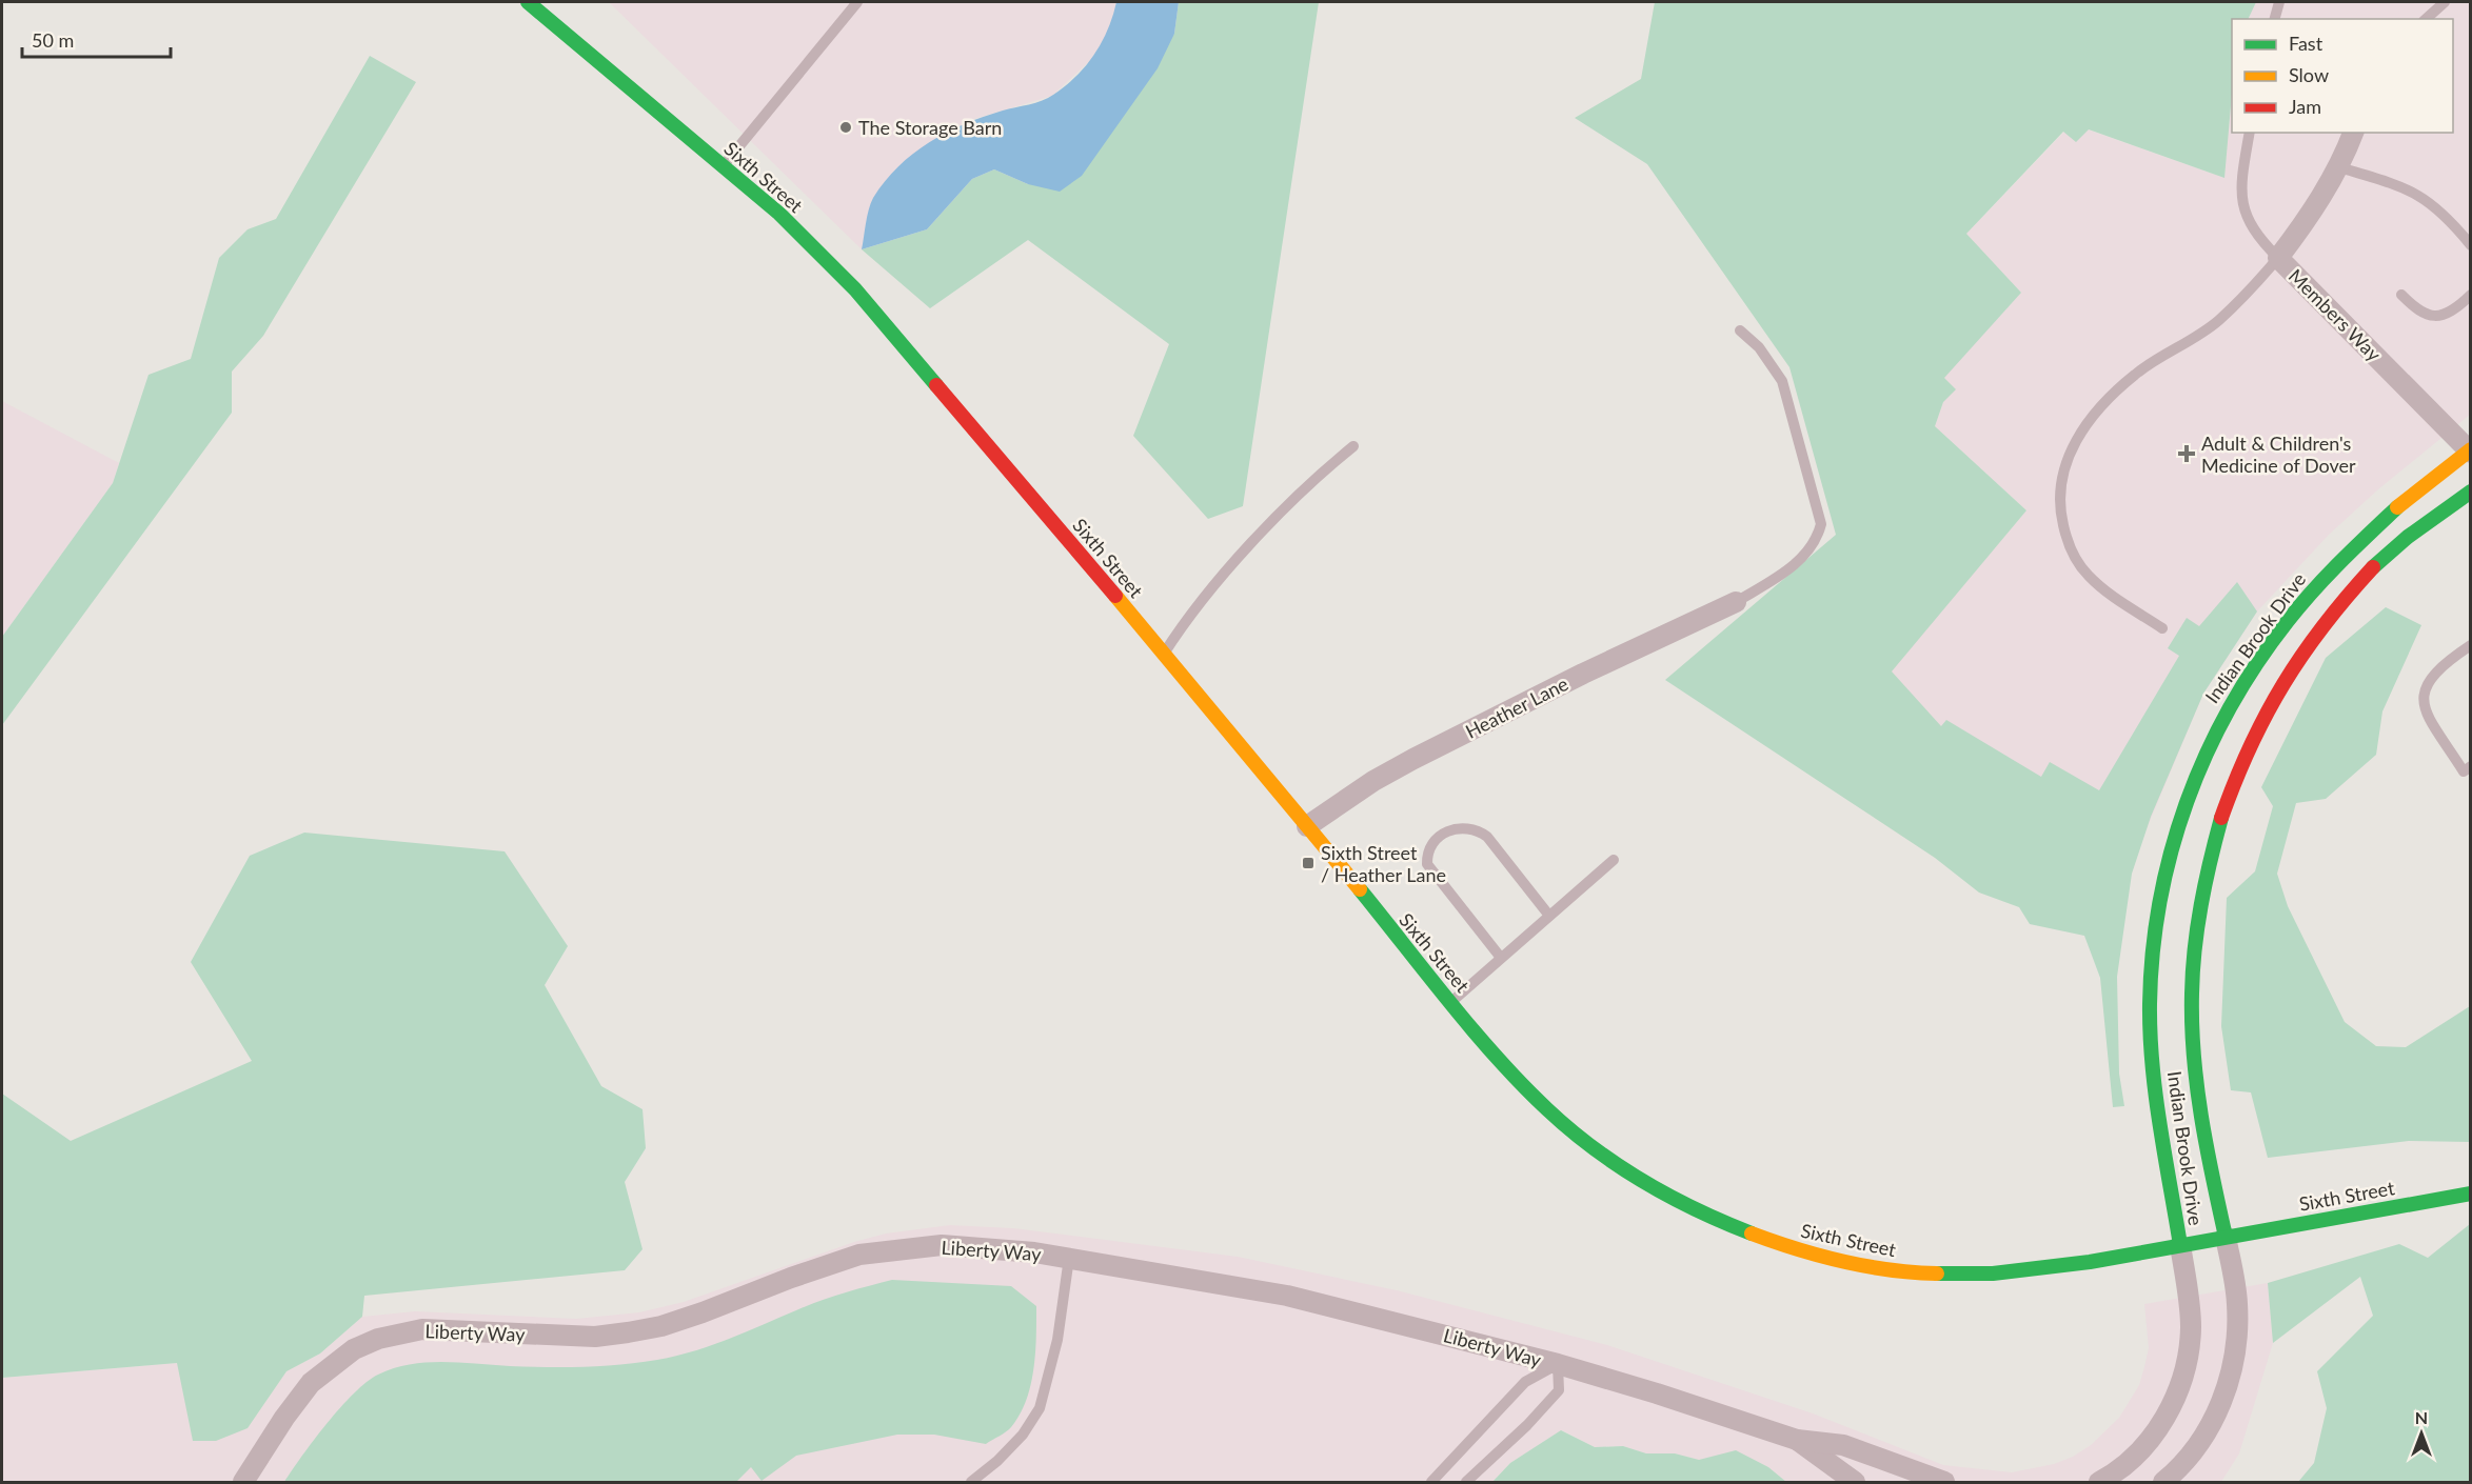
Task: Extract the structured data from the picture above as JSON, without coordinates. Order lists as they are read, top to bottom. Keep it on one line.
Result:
{"streets":{"main road":["Sixth Street","Indian Brook Drive"],"street":["Members Way","Heather Lane","Liberty Way"]},"crossings":[["Sixth Street","Indian Brook Drive"],["Sixth Street","Heather Lane"],["Members Way","Indian Brook Drive"]],"places":{"other":["The Storage Barn"],"health":["Adult & Children's Medicine of Dover"],"transit":["Sixth Street / Heather Lane"]},"legend":["Fast","Slow","Jam"],"scale_bar":"50 m","north":"top"}
